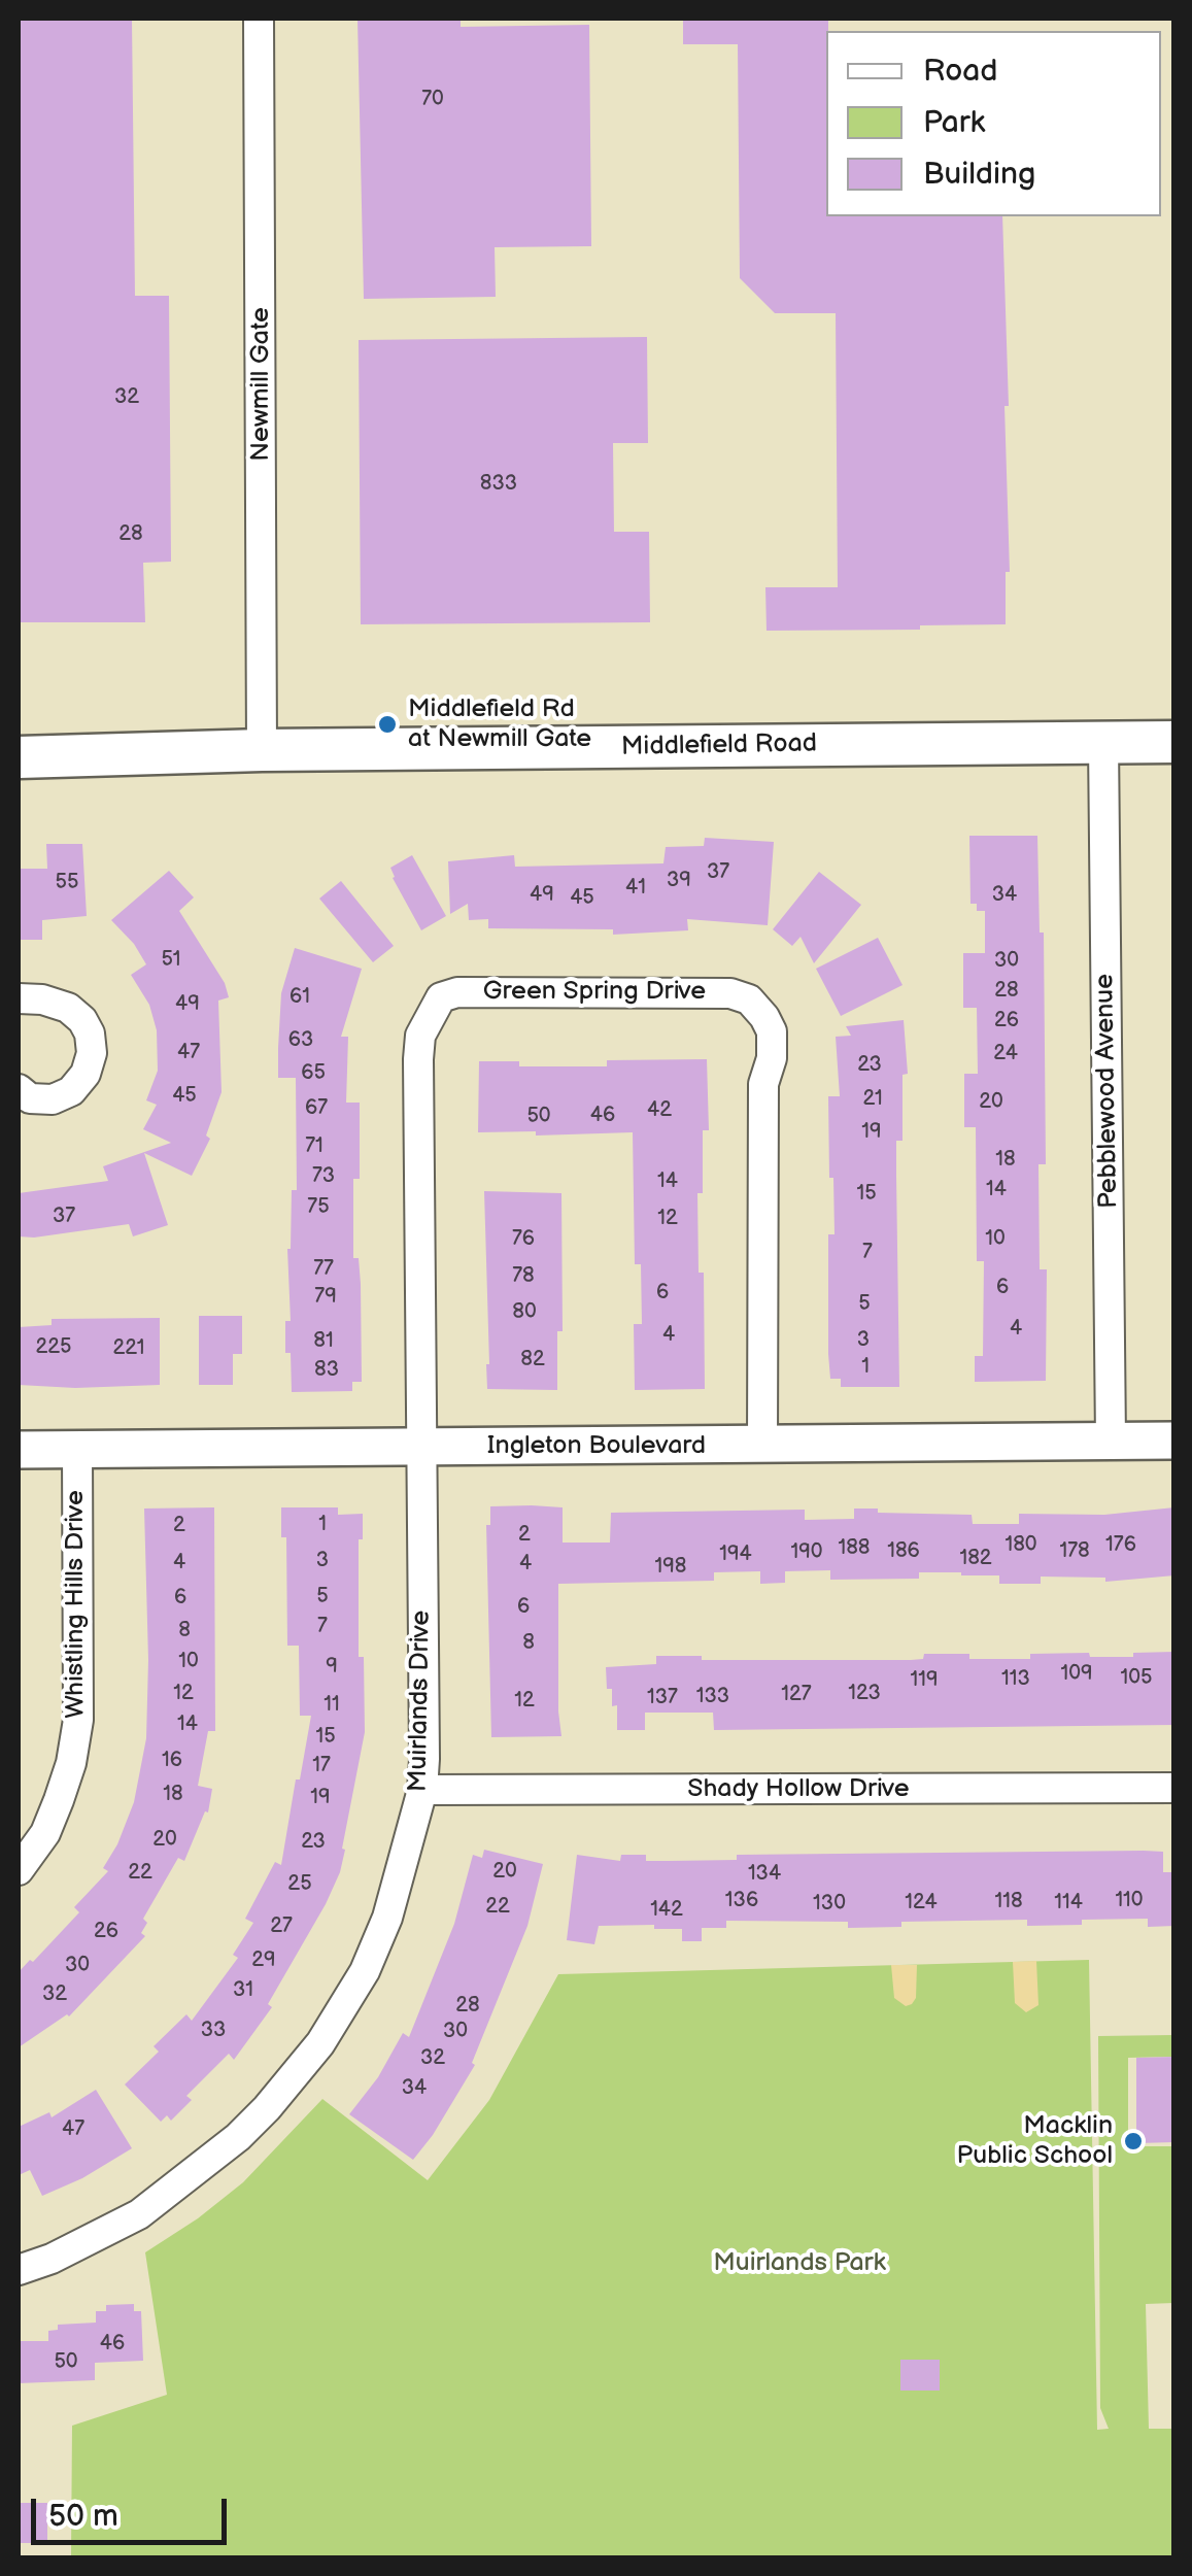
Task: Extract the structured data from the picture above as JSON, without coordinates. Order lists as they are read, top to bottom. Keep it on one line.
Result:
{"streets":{"main road":["Middlefield Road"],"street":["Newmill Gate","Green Spring Drive","Pebblewood Avenue","Ingleton Boulevard","Whistling Hills Drive","Muirlands Drive","Shady Hollow Drive"]},"crossings":[["Newmill Gate","Middlefield Road"],["Middlefield Road","Pebblewood Avenue"],["Green Spring Drive","Ingleton Boulevard"],["Green Spring Drive","Muirlands Drive"],["Pebblewood Avenue","Ingleton Boulevard"],["Ingleton Boulevard","Whistling Hills Drive"],["Ingleton Boulevard","Muirlands Drive"],["Muirlands Drive","Shady Hollow Drive"]],"parks":["Muirlands Park"],"places":["Middlefield Rd at Newmill Gate","Macklin Public School"],"house_numbers":["70","32","833","28","37","39","55","41","49","34","45","51","30","28","61","49","26","63","47","24","23","65","45","21","20","67","42","46","50","19","71","18","73","14","14","15","75","37","12","76","10","7","77","78","6","6","79","5","80","4","4","3","81","225","221","82","1","83","1","2","2","180","176","188","186","178","190","194","182","3","4","4","198","5","6","6","7","8","8","10","9","109","105","113","119","12","123","127","133","137","12","11","14","15","16","17","18","19","20","23","20","22","134","25","136","110","118","124","114","130","22","142","27","26","29","30","31","32","28","33","30","32","34","47","46","50"],"legend":["Road","Park","Building"],"scale_bar":"50 m"}
